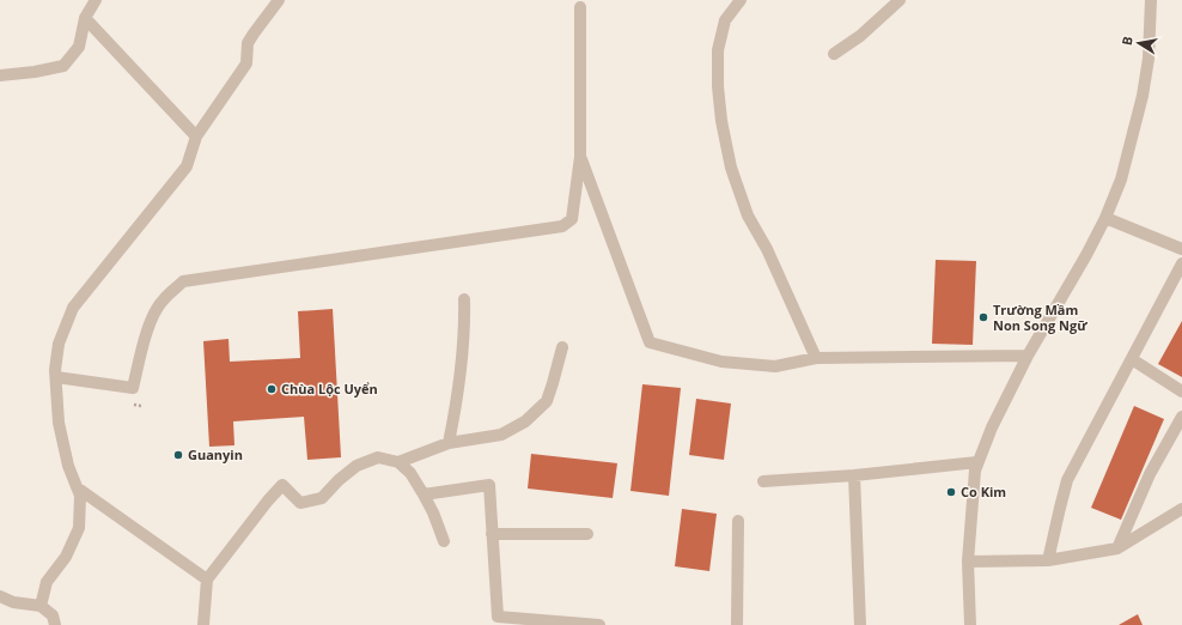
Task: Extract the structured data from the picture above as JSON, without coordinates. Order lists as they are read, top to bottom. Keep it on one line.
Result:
{"places":["Trường Mầm Non Song Ngữ","Chùa Lộc Uyển","Guanyin","Co Kim"],"north":"left"}
